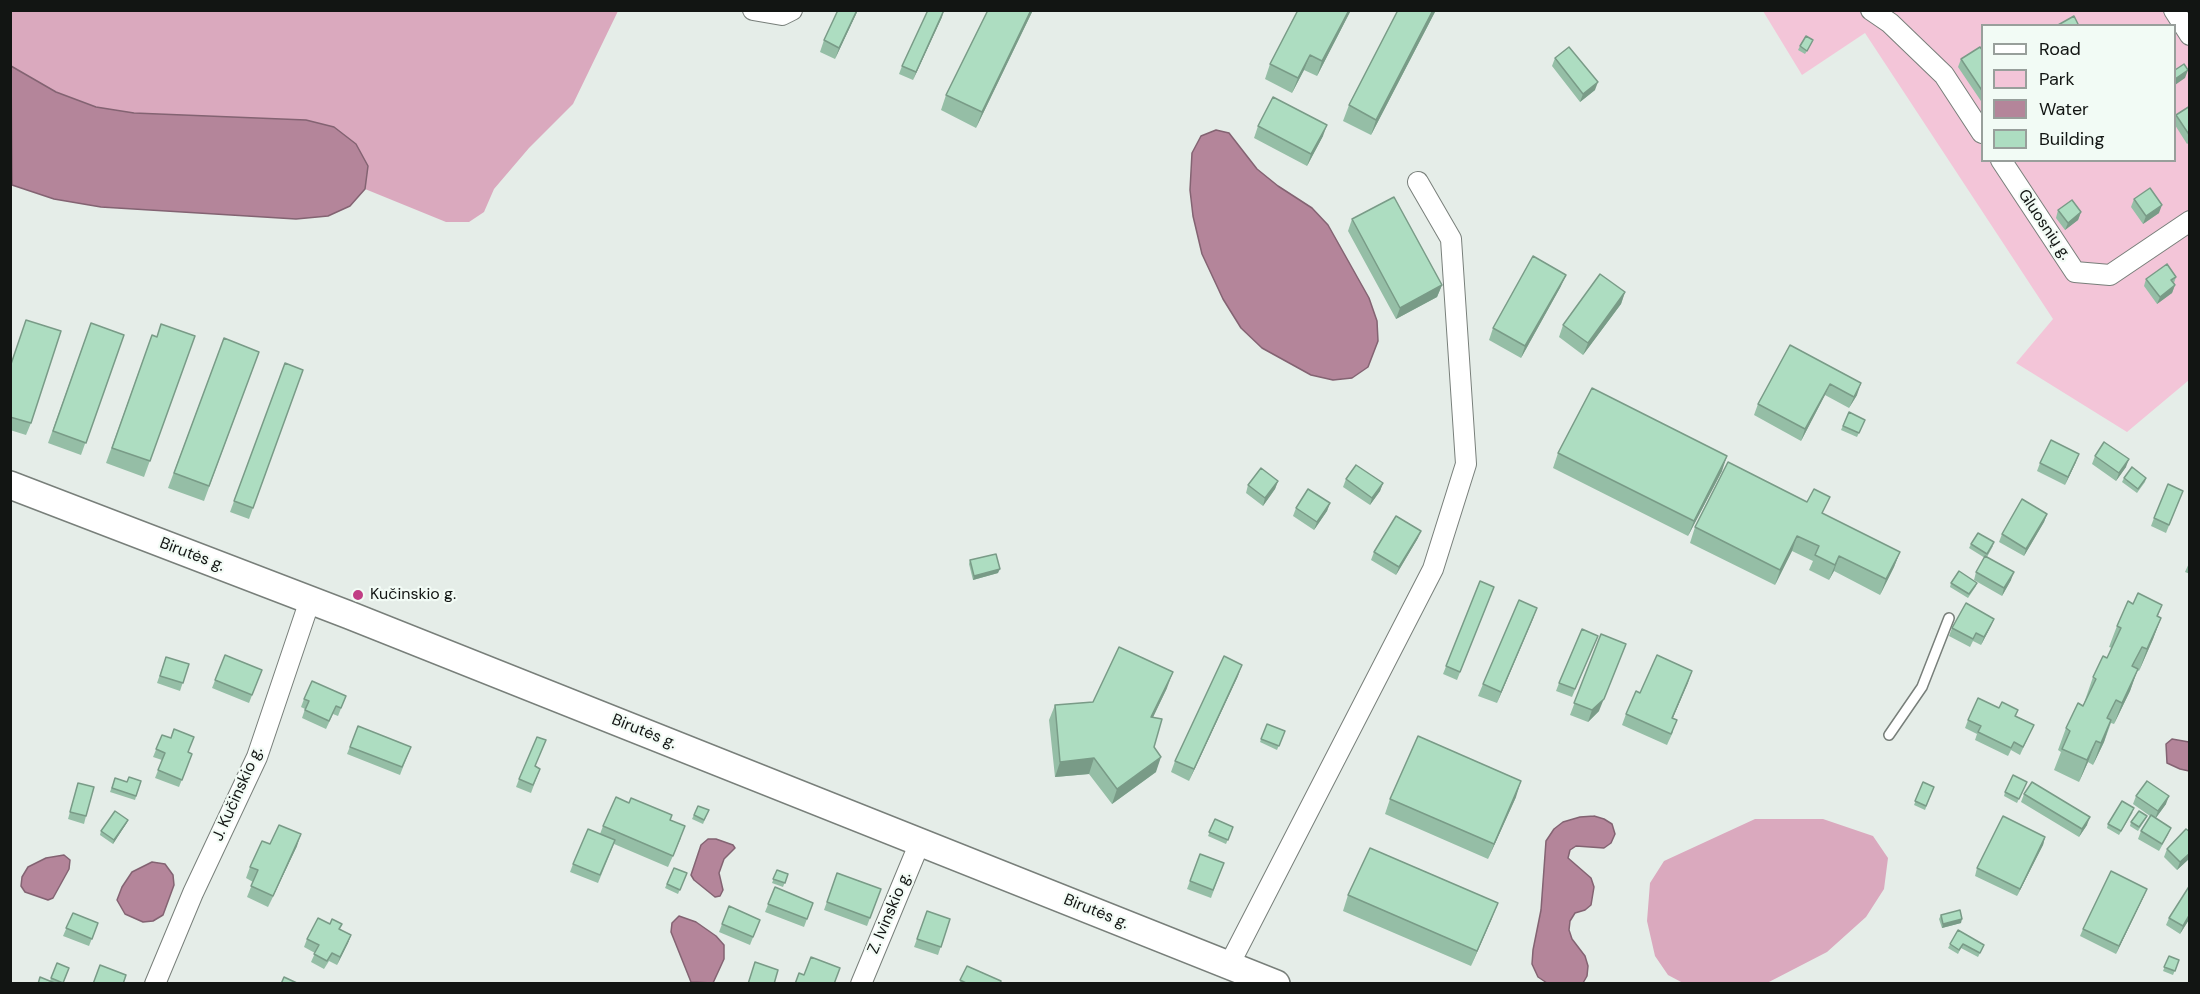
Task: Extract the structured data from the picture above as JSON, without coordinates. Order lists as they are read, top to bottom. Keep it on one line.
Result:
{"streets":{"main road":["Birutės g."],"street":["Gluosnių g.","J. Kučinskio g.","Z. Ivinskio g."]},"crossings":[["Birutės g.","J. Kučinskio g."],["Birutės g.","Z. Ivinskio g."]],"places":["Kučinskio g."],"legend":["Road","Park","Water","Building"]}
